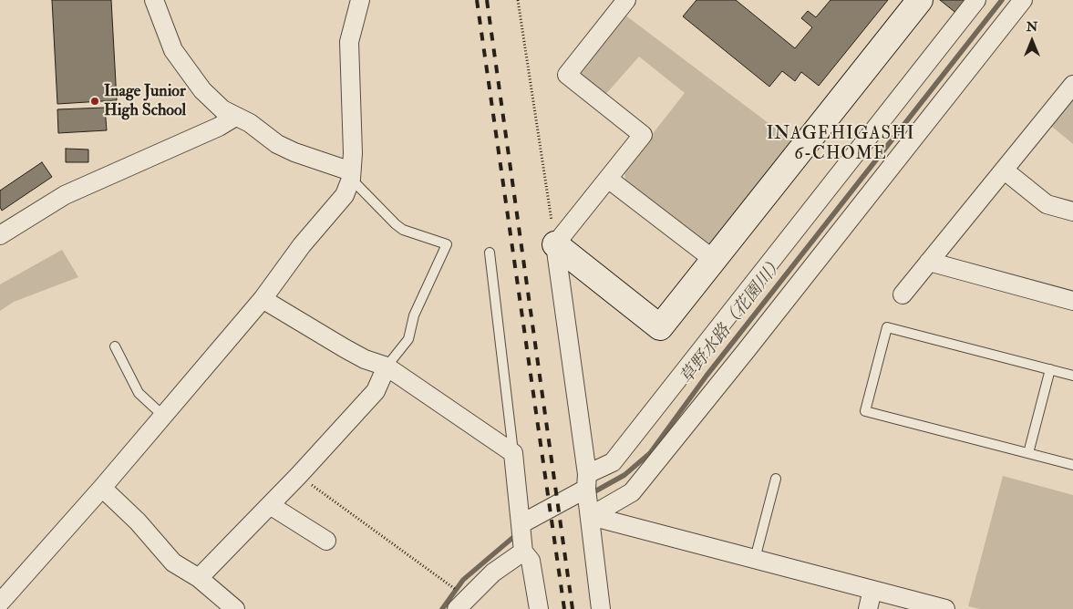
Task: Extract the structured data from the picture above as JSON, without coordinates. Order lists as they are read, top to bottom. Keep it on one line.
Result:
{"districts":["INAGEHIGASHI 6-CHOME"],"water":["草野水路（花園川）"],"places":["Inage Junior High School"],"north":"top"}
